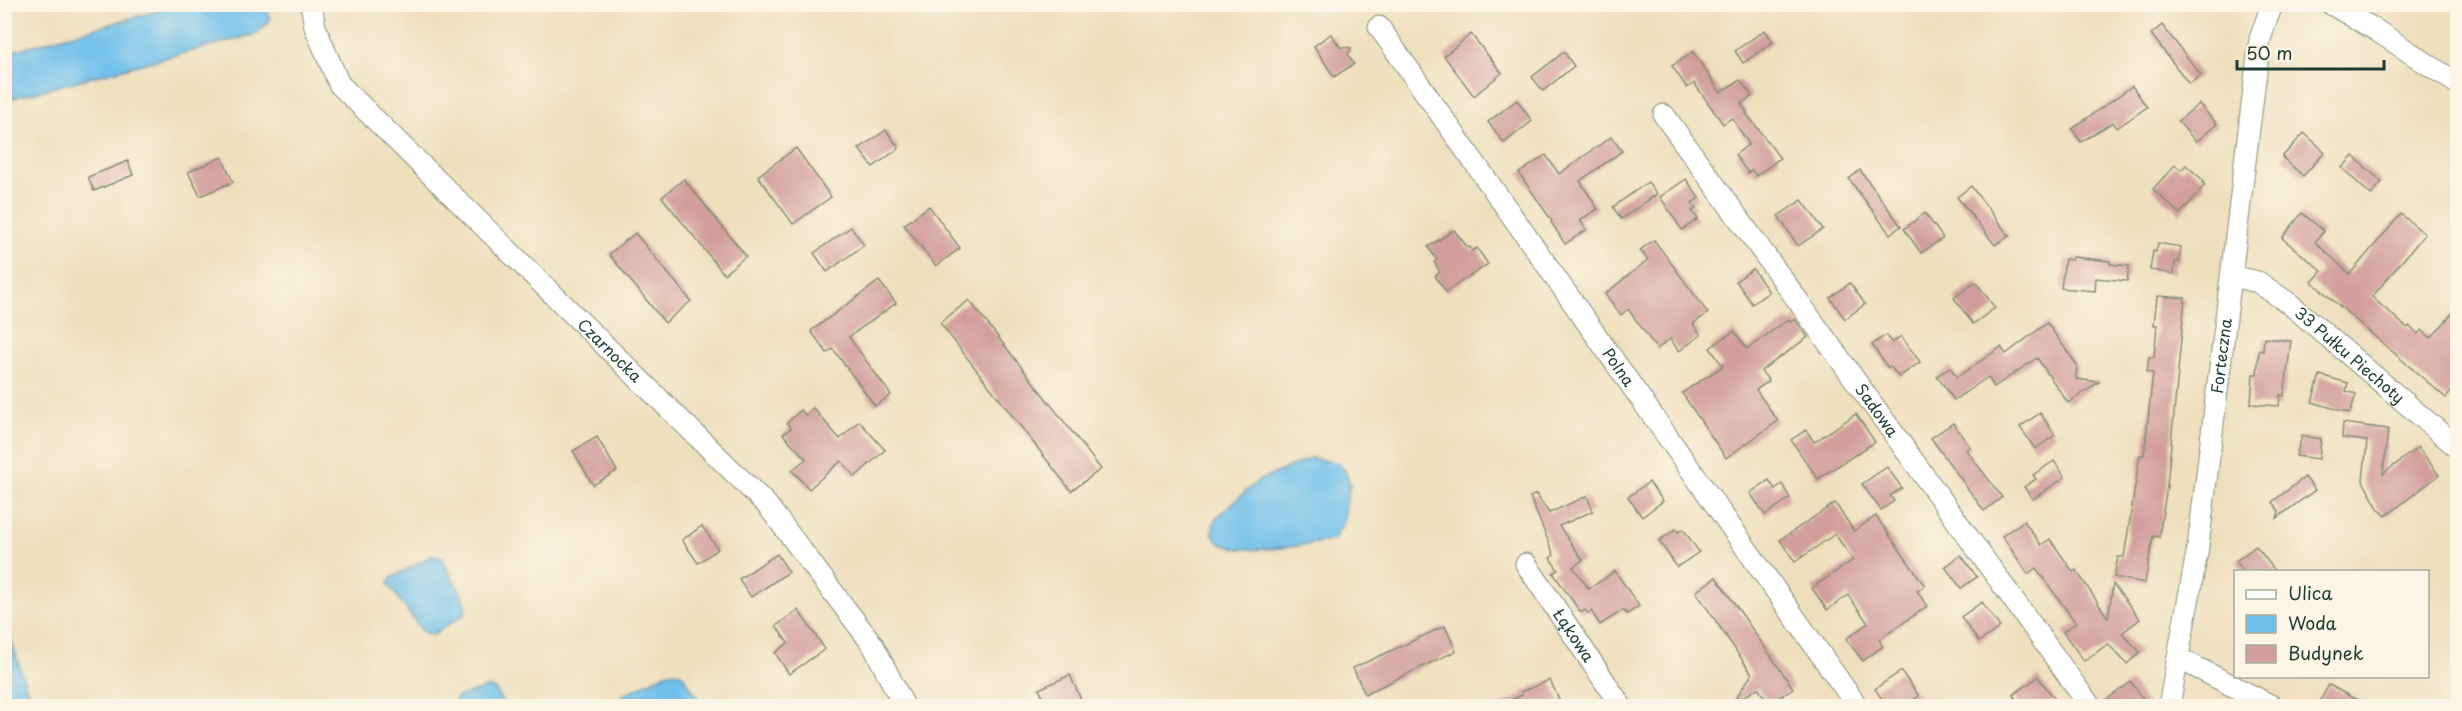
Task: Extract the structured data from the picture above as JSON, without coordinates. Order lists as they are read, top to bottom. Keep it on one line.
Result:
{"streets":{"street":["Czarnocka","Forteczna","33 Pułku Piechoty","Polna","Sadowa","Łąkowa"]},"crossings":[["Forteczna","33 Pułku Piechoty"]],"legend":["Ulica","Woda","Budynek"],"scale_bar":"50 m"}
